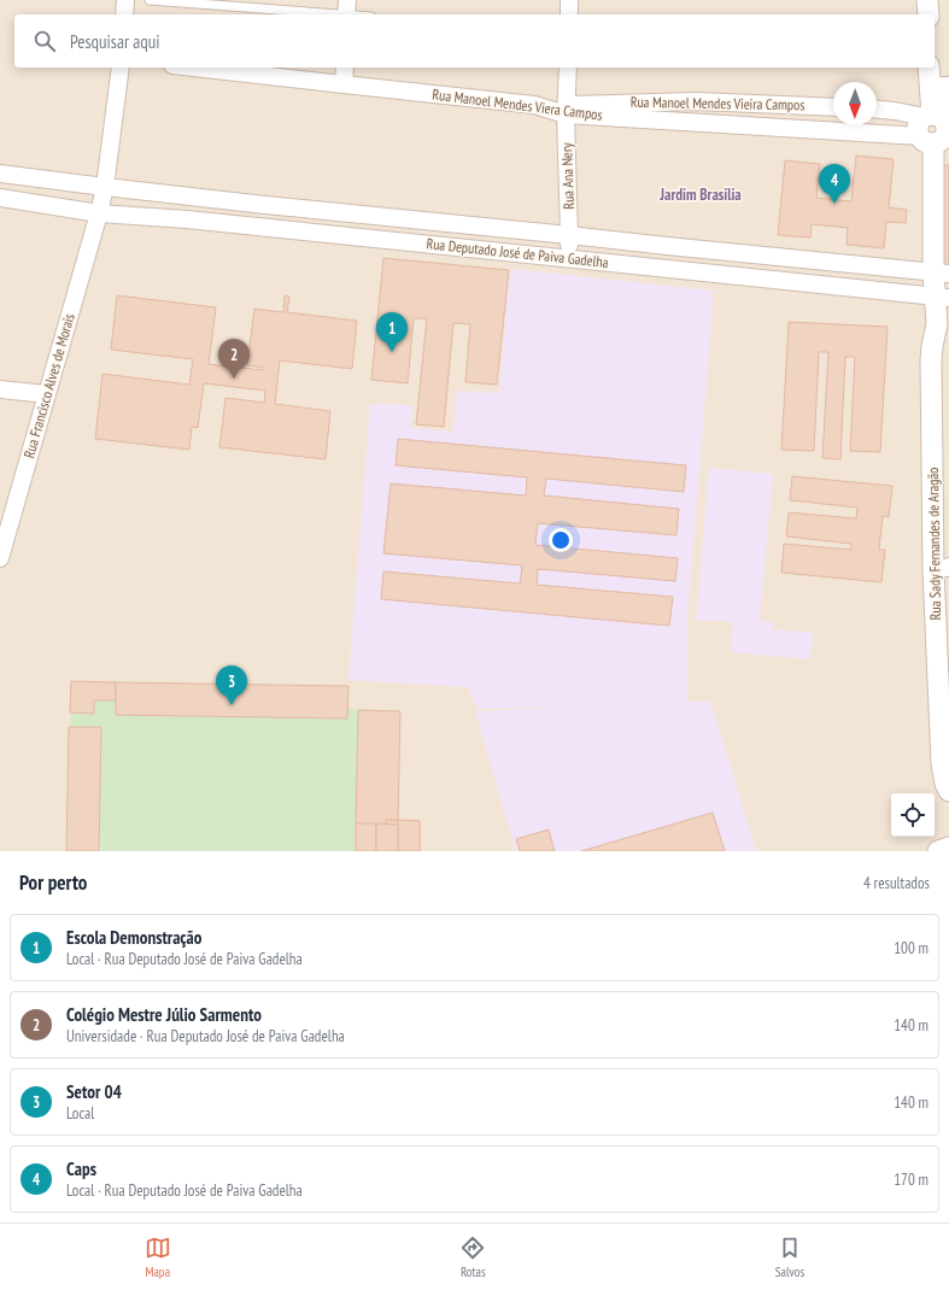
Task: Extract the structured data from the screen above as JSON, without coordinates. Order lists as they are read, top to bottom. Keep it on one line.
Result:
{"streets":{"street":["Rua Manoel Mendes Vieira Campos","Rua Manoel Mendes Viera Campos","Rua Ana Nery","Rua Deputado José de Paiva Gadelha","Rua Francisco Alves de Morais","Rua Sady Fernandes de Aragão"]},"crossings":[["Rua Manoel Mendes Vieira Campos","Rua Manoel Mendes Viera Campos"],["Rua Manoel Mendes Vieira Campos","Rua Ana Nery"],["Rua Manoel Mendes Viera Campos","Rua Ana Nery"],["Rua Manoel Mendes Viera Campos","Rua Sady Fernandes de Aragão"],["Rua Ana Nery","Rua Deputado José de Paiva Gadelha"],["Rua Deputado José de Paiva Gadelha","Rua Francisco Alves de Morais"],["Rua Deputado José de Paiva Gadelha","Rua Sady Fernandes de Aragão"]],"districts":["Jardim Brasília"],"north":"bottom","page":{"search":"Pesquisar aqui","pins":["4","1","2","3"],"heading":["Por perto","4 resultados"],"list":[{"mark":"1","name":"Escola Demonstração","note":"Local · Rua Deputado José de Paiva Gadelha","value":"100 m"},{"mark":"2","name":"Colégio Mestre Júlio Sarmento","note":"Universidade · Rua Deputado José de Paiva Gadelha","value":"140 m"},{"mark":"3","name":"Setor 04","note":"Local","value":"140 m"},{"mark":"4","name":"Caps","note":"Local · Rua Deputado José de Paiva Gadelha","value":"170 m"}],"nav":["Mapa","Rotas","Salvos"]}}
